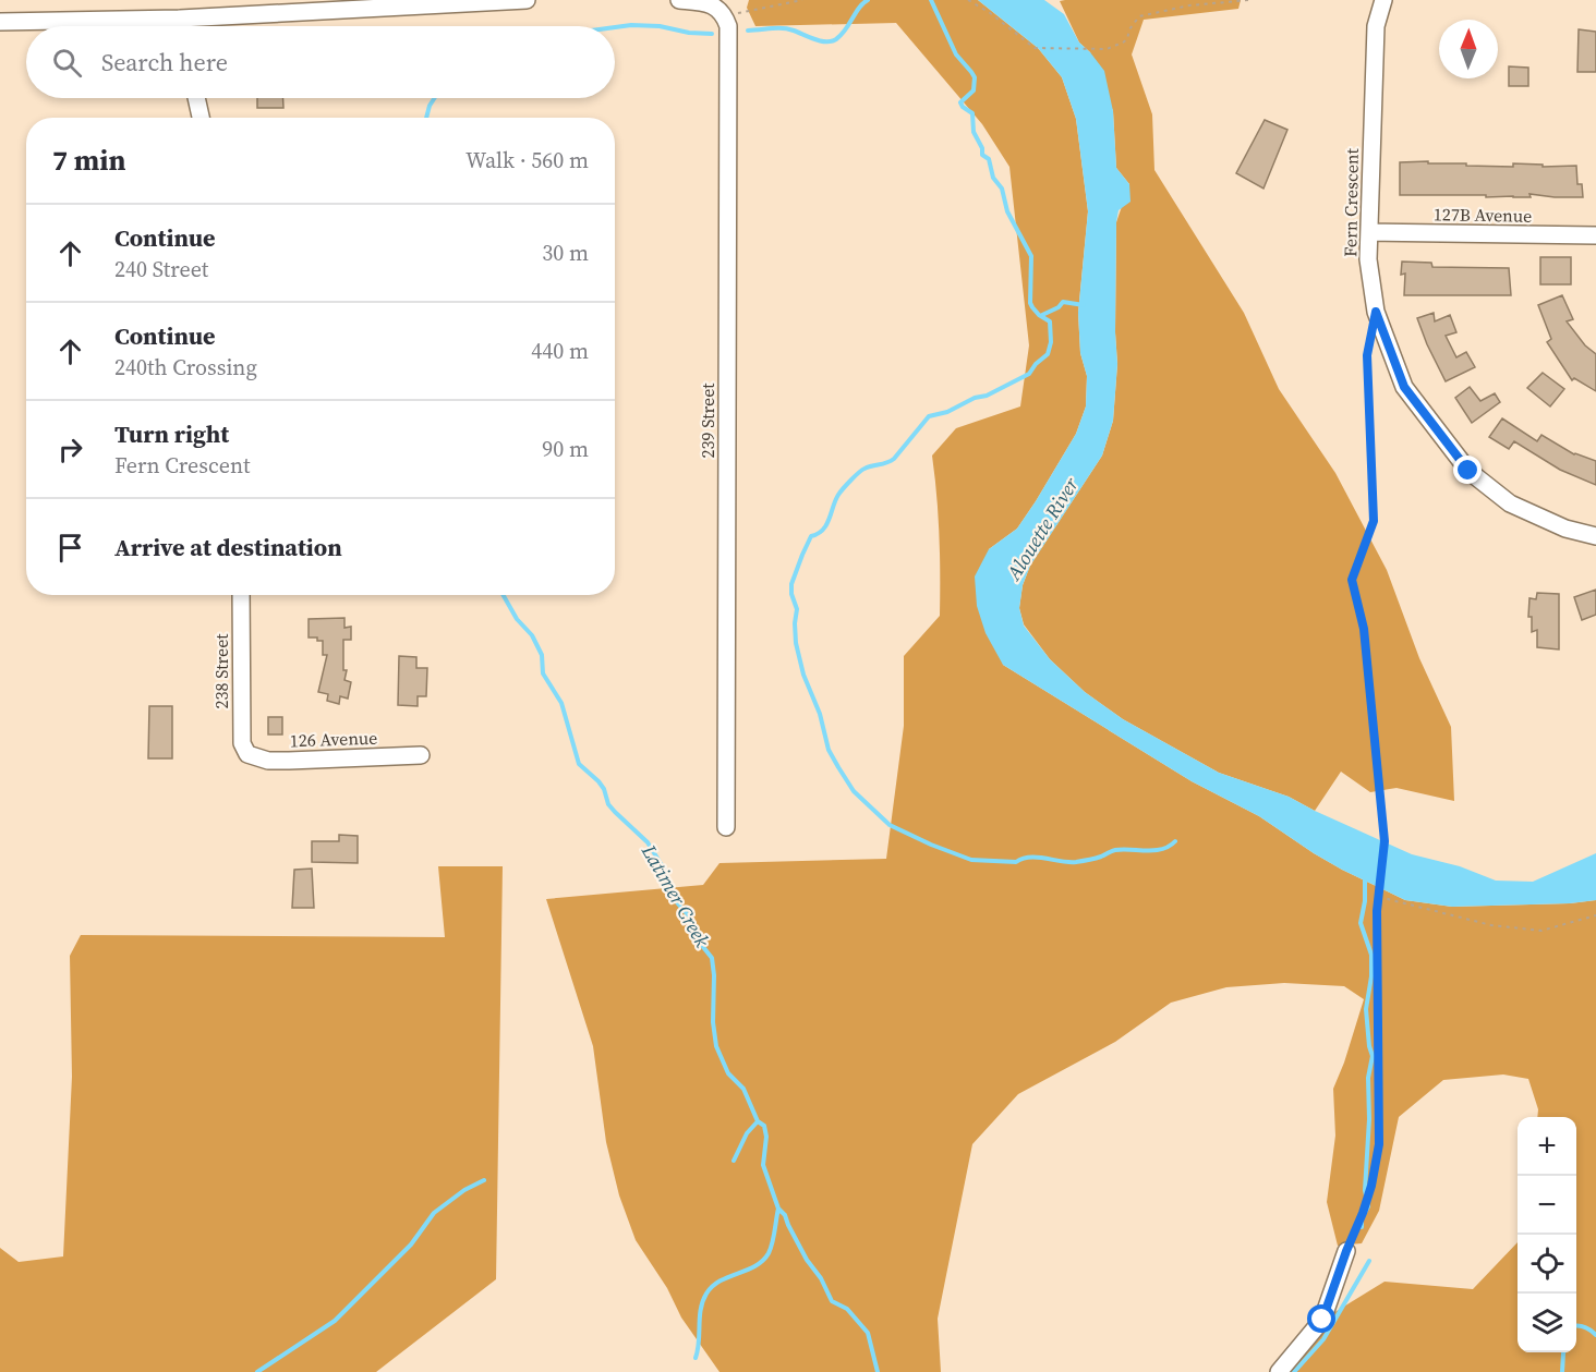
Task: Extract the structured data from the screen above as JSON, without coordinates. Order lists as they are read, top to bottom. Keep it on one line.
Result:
{"streets":{"street":["Fern Crescent","127B Avenue","239 Street","238 Street","126 Avenue"]},"crossings":[["Fern Crescent","127B Avenue"],["238 Street","126 Avenue"]],"water":["Alouette River","Latimer Creek"],"north":"top","page":{"search":"Search here","heading":["7 min","Walk · 560 m"],"list":[["Continue","240 Street","30 m"],["Continue","240th Crossing","440 m"],["Turn right","Fern Crescent","90 m"],"Arrive at destination"],"map_buttons":["+","−"]}}
